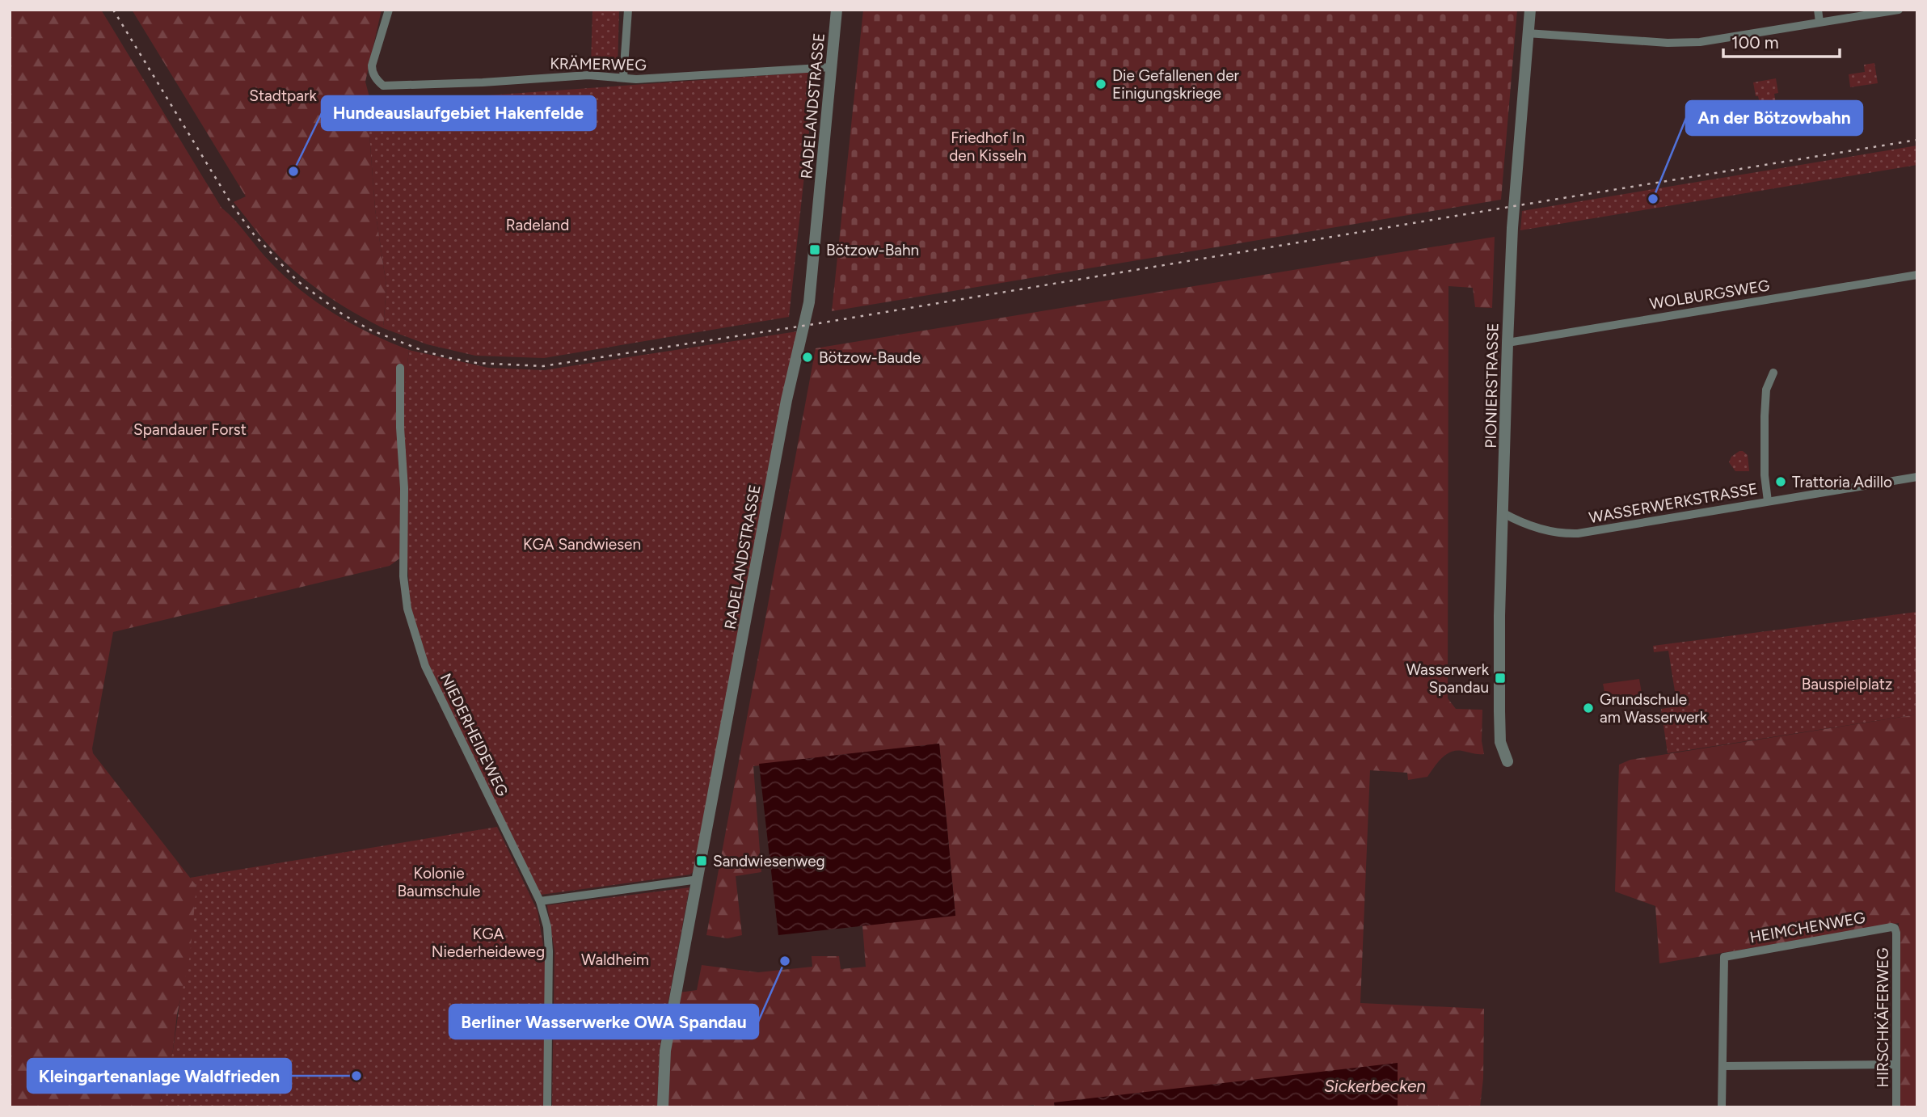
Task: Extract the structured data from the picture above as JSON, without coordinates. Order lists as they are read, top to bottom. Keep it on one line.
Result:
{"streets":{"street":["KRÄMERWEG","RADELANDSTRASSE","WOLBURGSWEG","PIONIERSTRASSE","WASSERWERKSTRASSE","NIEDERHEIDEWEG","HEIMCHENWEG","HIRSCHKÄFERWEG"]},"crossings":[["KRÄMERWEG","RADELANDSTRASSE"],["WOLBURGSWEG","PIONIERSTRASSE"],["PIONIERSTRASSE","WASSERWERKSTRASSE"],["HEIMCHENWEG","HIRSCHKÄFERWEG"]],"water":["Sickerbecken"],"parks":["Stadtpark","Friedhof In den Kisseln","Radeland","Spandauer Forst","KGA Sandwiesen","Bauspielplatz","Kolonie Baumschule","KGA Niederheideweg","Waldheim"],"places":{"other":["Die Gefallenen der Einigungskriege","Hundeauslaufgebiet Hakenfelde","An der Bötzowbahn","Bötzow-Baude","Trattoria Adillo","Grundschule am Wasserwerk","Berliner Wasserwerke OWA Spandau","Kleingartenanlage Waldfrieden"],"transit":["Bötzow-Bahn","Wasserwerk Spandau","Sandwiesenweg"]},"scale_bar":"100 m"}
